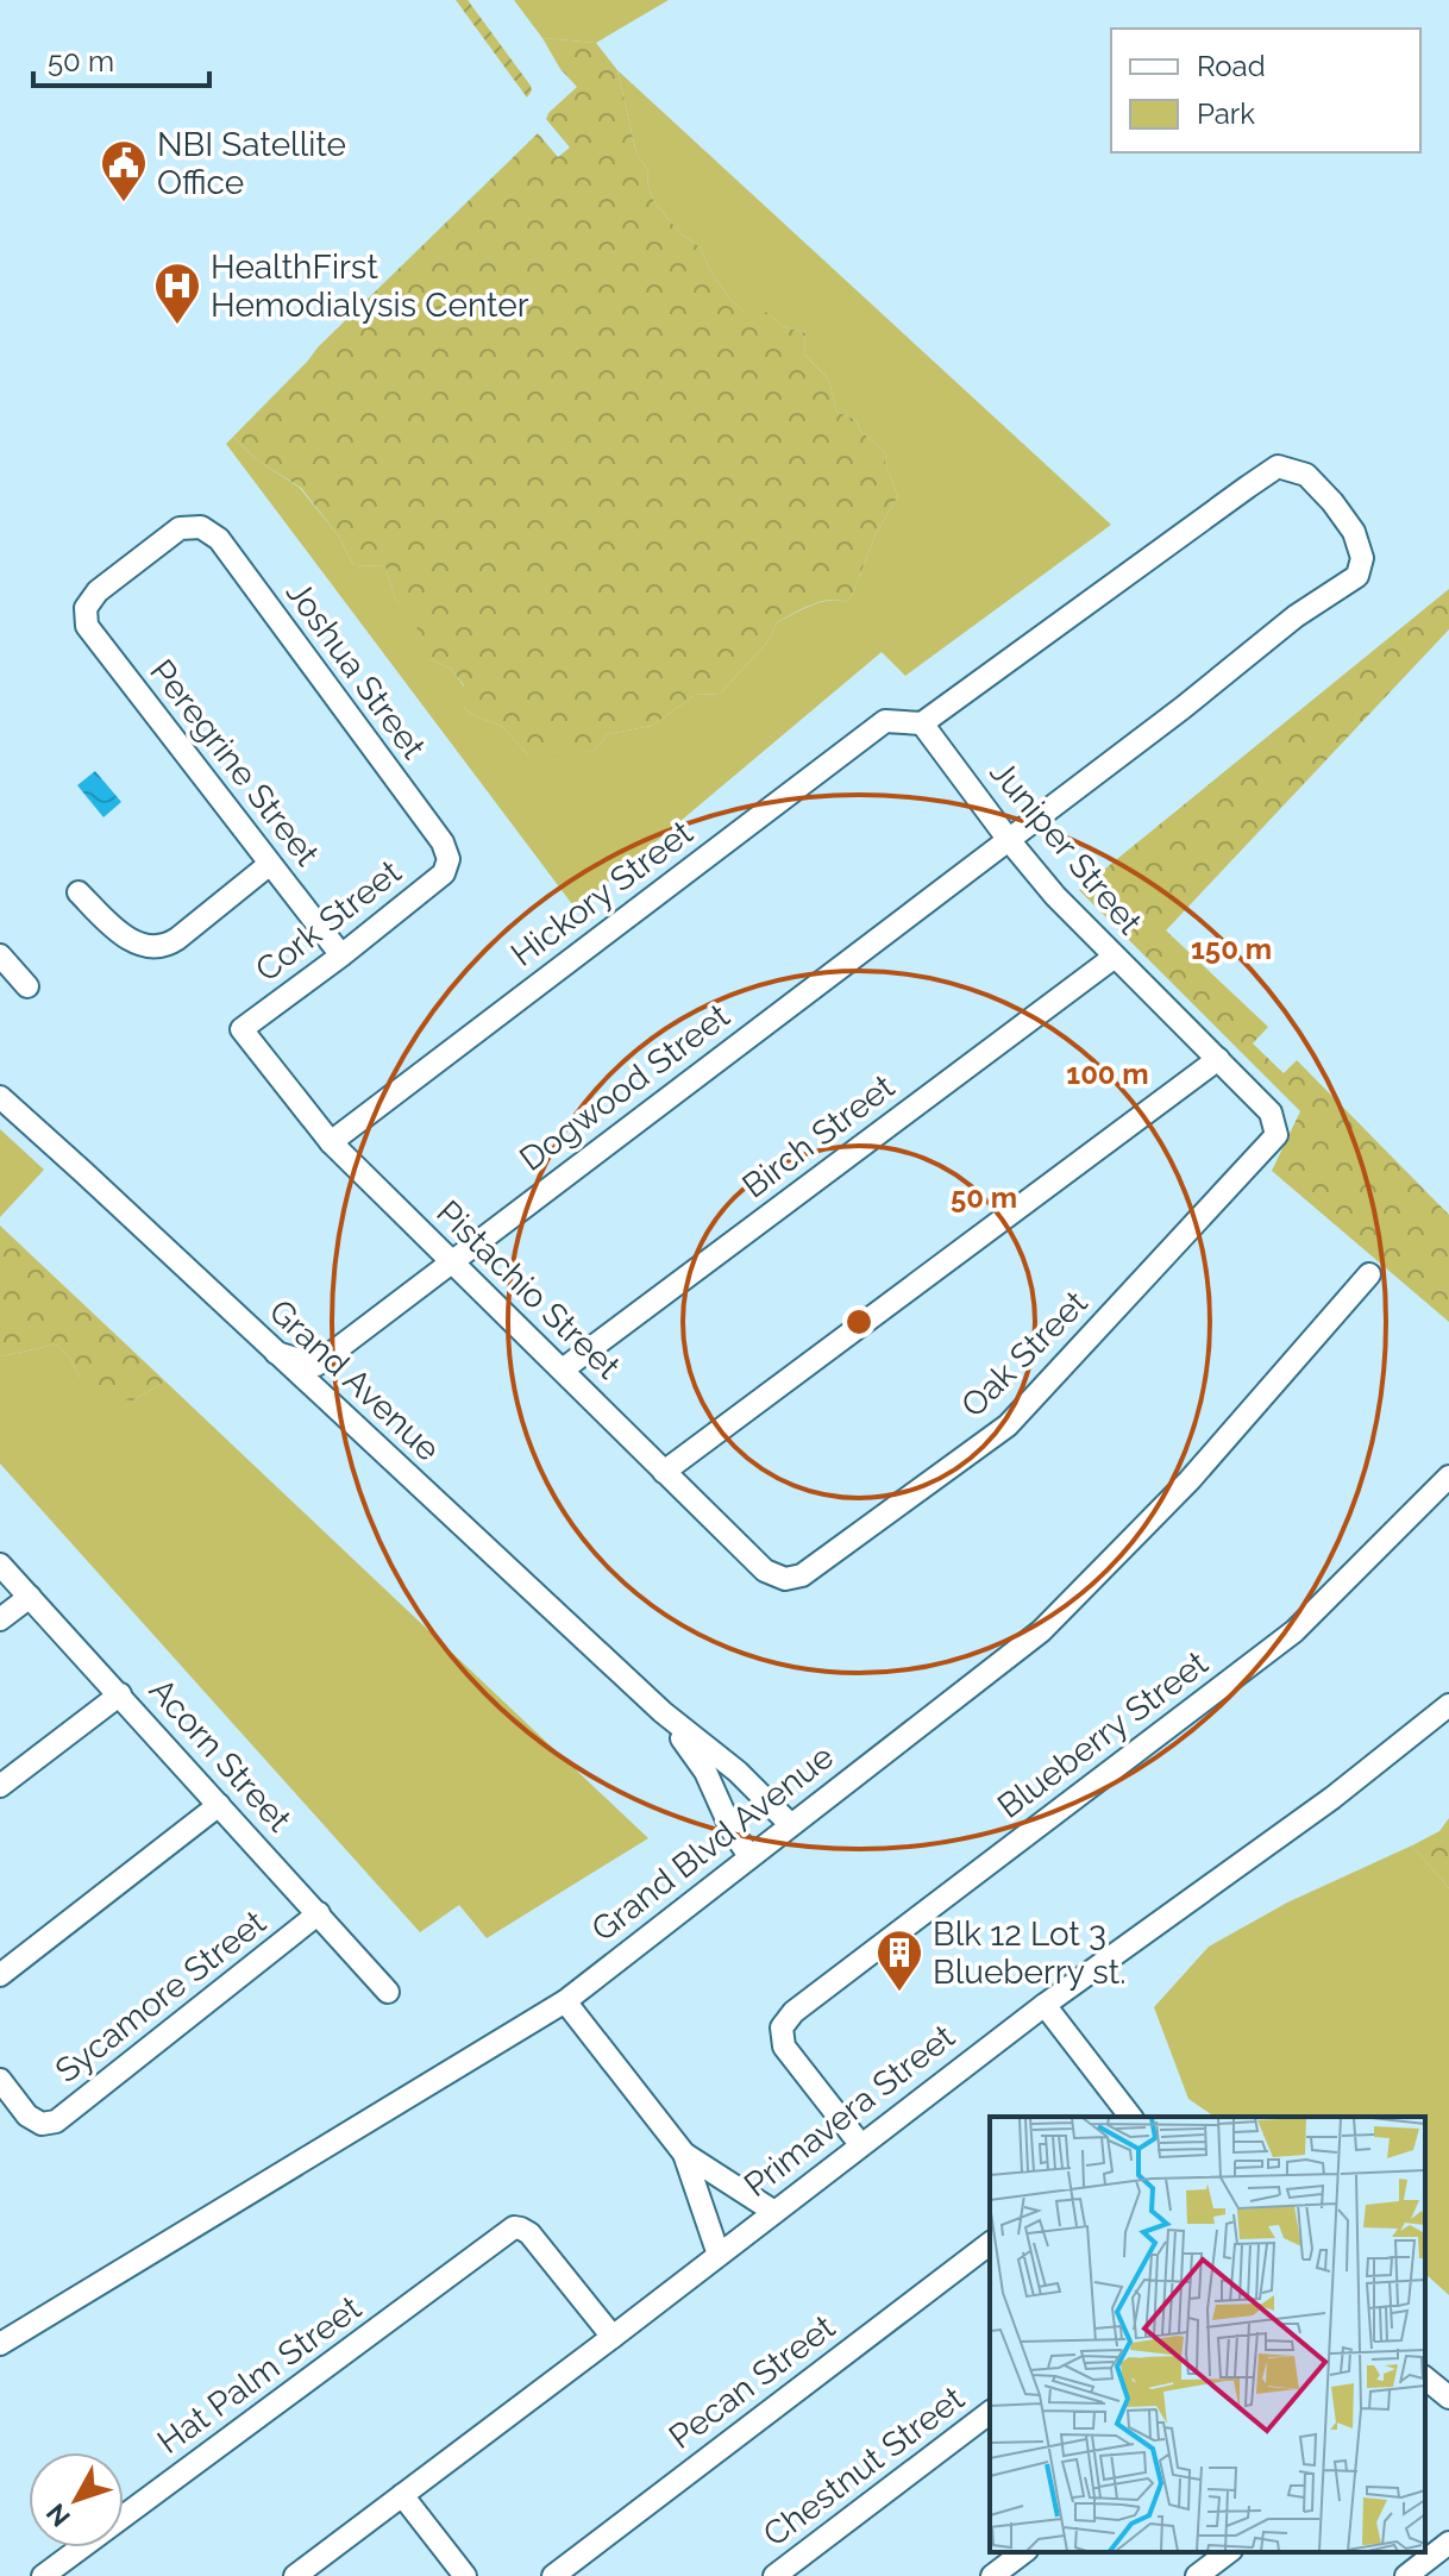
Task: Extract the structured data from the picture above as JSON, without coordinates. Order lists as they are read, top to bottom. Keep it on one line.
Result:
{"streets":{"street":["Joshua Street","Peregrine Street","Juniper Street","Hickory Street","Cork Street","Dogwood Street","Birch Street","Pistachio Street","Oak Street","Grand Avenue","Blueberry Street","Acorn Street","Grand Blvd Avenue","Sycamore Street","Primavera Street","Hat Palm Street","Pecan Street","Chestnut Street"]},"crossings":[["Joshua Street","Peregrine Street"],["Joshua Street","Cork Street"],["Peregrine Street","Cork Street"],["Juniper Street","Hickory Street"],["Juniper Street","Dogwood Street"],["Juniper Street","Birch Street"],["Juniper Street","Oak Street"],["Hickory Street","Dogwood Street"],["Hickory Street","Pistachio Street"],["Cork Street","Pistachio Street"],["Dogwood Street","Pistachio Street"],["Dogwood Street","Grand Avenue"],["Birch Street","Pistachio Street"],["Pistachio Street","Oak Street"],["Grand Avenue","Grand Blvd Avenue"],["Blueberry Street","Primavera Street"],["Acorn Street","Sycamore Street"],["Primavera Street","Hat Palm Street"]],"places":{"public building":["NBI Satellite Office"],"hospital":["HealthFirst Hemodialysis Center"],"building":["Blk 12 Lot 3 Blueberry st."]},"legend":["Road","Park"],"scale_bar":"50 m","north":"bottom left","rings":["150 m","100 m","50 m"]}
